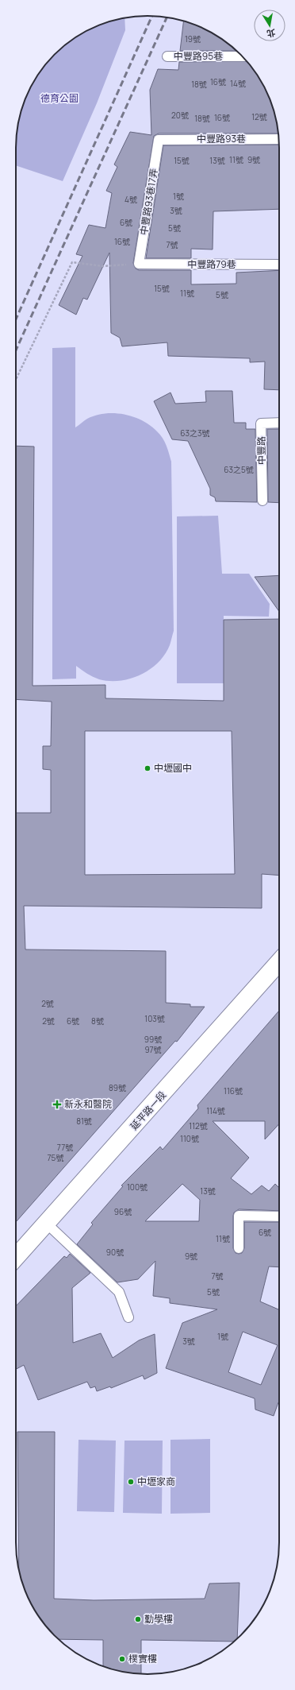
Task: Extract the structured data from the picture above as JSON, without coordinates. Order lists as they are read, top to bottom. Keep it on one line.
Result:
{"streets":{"main road":["延平路一段"],"lane":["中豐路95巷","中豐路93巷","中豐路93巷17弄","中豐路79巷","中豐路"]},"crossings":[["中豐路93巷","中豐路93巷17弄"],["中豐路93巷17弄","中豐路79巷"]],"parks":["德育公園"],"places":{"other":["中壢國中","中壢家商","勤學樓","樸實樓"],"health":["新永和醫院"]},"house_numbers":["19號","16號","14號","18號","20號","12號","16號","18號","11號","9號","15號","13號","1號","4號","3號","6號","5號","16號","7號","15號","11號","5號","63之3號","63之5號","2號","103號","2號","6號","8號","99號","97號","89號","116號","114號","81號","112號","110號","77號","75號","100號","13號","96號","6號","11號","90號","9號","7號","5號","1號","3號"],"north":"bottom"}
